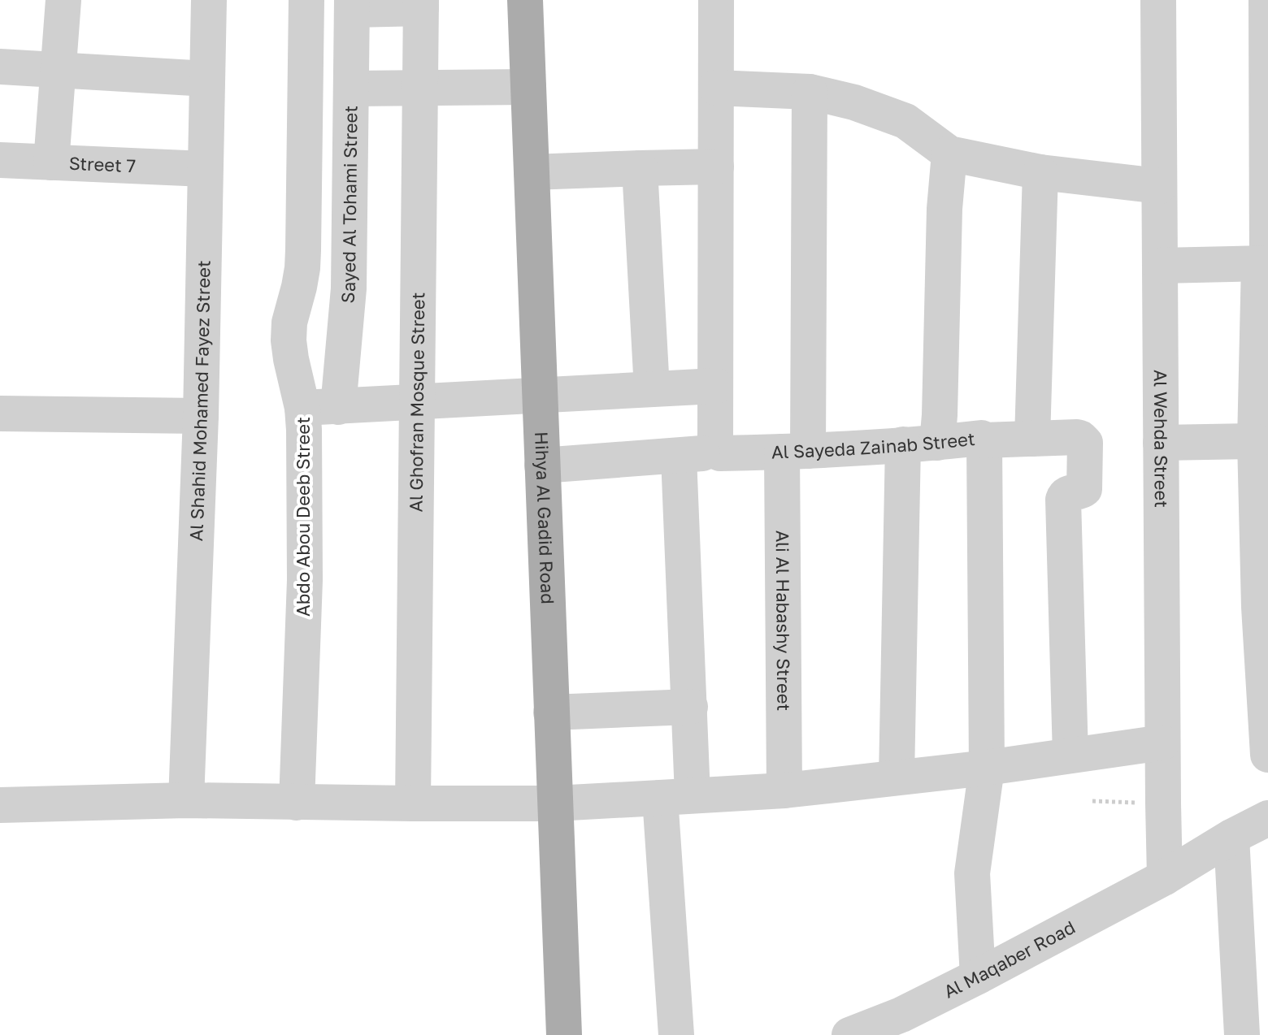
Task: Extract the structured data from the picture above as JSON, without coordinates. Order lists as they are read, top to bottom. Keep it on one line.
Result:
{"streets":{"main road":["Hihya Al Gadid Road"],"street":["Street 7","Sayed Al Tohami Street","Al Shahid Mohamed Fayez Street","Al Ghofran Mosque Street","Al Wehda Street","Al Sayeda Zainab Street","Abdo Abou Deeb Street","Ali Al Habashy Street","Al Maqaber Road"]},"crossings":[["Street 7","Al Shahid Mohamed Fayez Street"],["Al Wehda Street","Al Maqaber Road"],["Al Sayeda Zainab Street","Hihya Al Gadid Road"],["Al Sayeda Zainab Street","Ali Al Habashy Street"],["Al Sayeda Zainab Street","Al Maqaber Road"]]}
